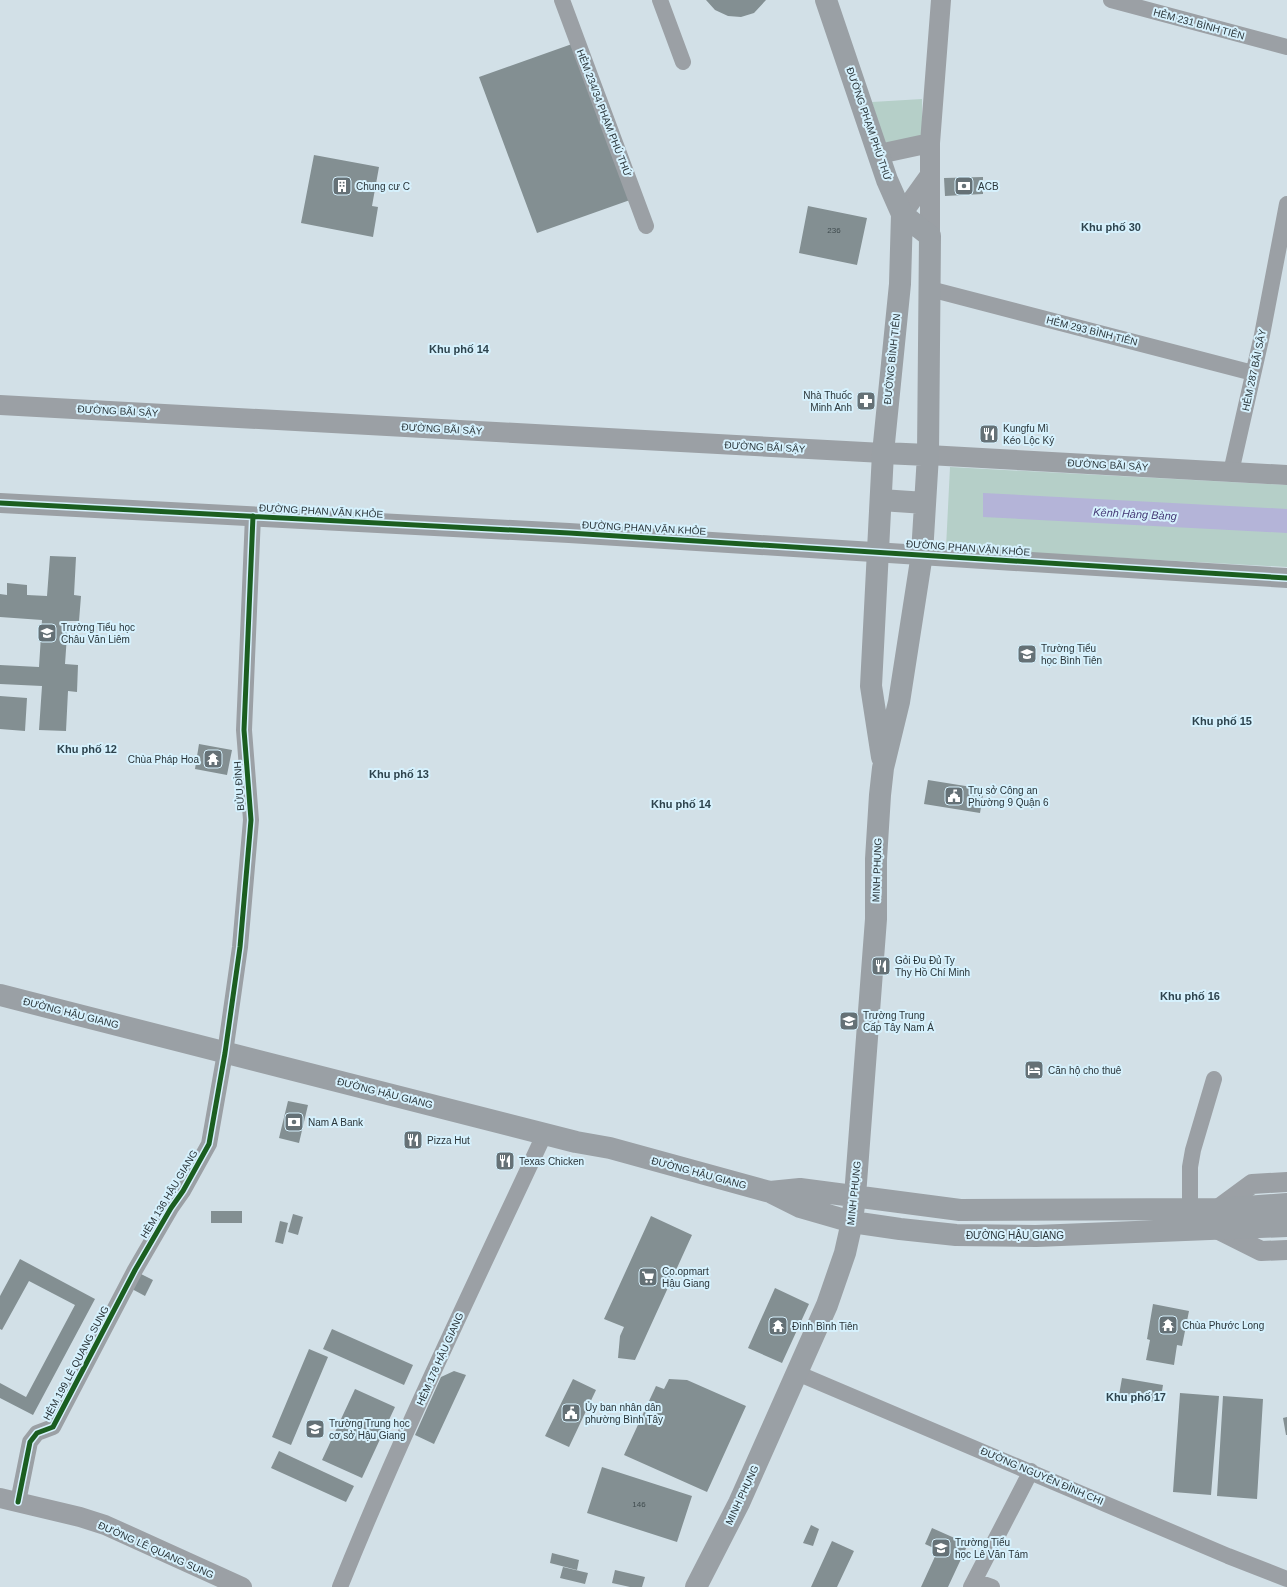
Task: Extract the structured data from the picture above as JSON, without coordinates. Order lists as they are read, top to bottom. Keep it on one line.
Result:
{"streets":{"main road":["ĐƯỜNG PHẠM PHÚ THỨ","ĐƯỜNG BÌNH TIÊN","MINH PHỤNG","ĐƯỜNG HẬU GIANG"],"street":["HẺM 231 BÌNH TIÊN","HẺM 234/34 PHẠM PHÚ THỨ","HẺM 293 BÌNH TIÊN","HẺM 287 BÃI SẬY","ĐƯỜNG BÃI SẬY","ĐƯỜNG PHAN VĂN KHỎE","BỬU ĐÌNH","HẺM 136 HẬU GIANG","HẺM 178 HẬU GIANG","HẺM 199 LÊ QUANG SUNG","ĐƯỜNG NGUYỄN ĐÌNH CHI","ĐƯỜNG LÊ QUANG SUNG"]},"crossings":[["ĐƯỜNG PHẠM PHÚ THỨ","ĐƯỜNG BÌNH TIÊN"],["HẺM 293 BÌNH TIÊN","HẺM 287 BÃI SẬY"],["ĐƯỜNG BÌNH TIÊN","ĐƯỜNG BÃI SẬY"],["ĐƯỜNG BÌNH TIÊN","ĐƯỜNG PHAN VĂN KHỎE"],["ĐƯỜNG BÌNH TIÊN","MINH PHỤNG"],["HẺM 287 BÃI SẬY","ĐƯỜNG BÃI SẬY"],["ĐƯỜNG PHAN VĂN KHỎE","BỬU ĐÌNH"],["ĐƯỜNG PHAN VĂN KHỎE","MINH PHỤNG"],["BỬU ĐÌNH","ĐƯỜNG HẬU GIANG"],["BỬU ĐÌNH","HẺM 136 HẬU GIANG"],["MINH PHỤNG","ĐƯỜNG HẬU GIANG"],["MINH PHỤNG","ĐƯỜNG NGUYỄN ĐÌNH CHI"],["ĐƯỜNG HẬU GIANG","HẺM 136 HẬU GIANG"],["ĐƯỜNG HẬU GIANG","HẺM 178 HẬU GIANG"],["HẺM 136 HẬU GIANG","HẺM 199 LÊ QUANG SUNG"],["HẺM 199 LÊ QUANG SUNG","ĐƯỜNG LÊ QUANG SUNG"]],"districts":["Khu phố 30","Khu phố 14","Khu phố 15","Khu phố 12","Khu phố 13","Khu phố 14","Khu phố 16","Khu phố 17"],"water":["Kênh Hàng Bàng"],"places":{"building":["Chung cư C"],"bank":["ACB","Nam A Bank"],"pharmacy":["Nhà Thuốc Minh Anh"],"restaurant":["Kungfu Mì Kéo Lộc Ký","Gỏi Đu Đủ Ty Thy Hồ Chí Minh","Pizza Hut","Texas Chicken"],"school or university":["Trường Tiểu học Châu Văn Liêm","Trường Tiểu học Bình Tiên","Trường Trung Cấp Tây Nam Á","Trường Trung học cơ sở Hậu Giang","Trường Tiểu học Lê Văn Tám"],"temple":["Chùa Pháp Hoa","Chùa Phước Long","Đình Bình Tiên"],"public building":["Trụ sở Công an Phường 9 Quận 6","Ủy ban nhân dân phường Bình Tây"],"hotel":["Căn hộ cho thuê"],"supermarket":["Co.opmart Hậu Giang"]},"house_numbers":["236","146"]}
